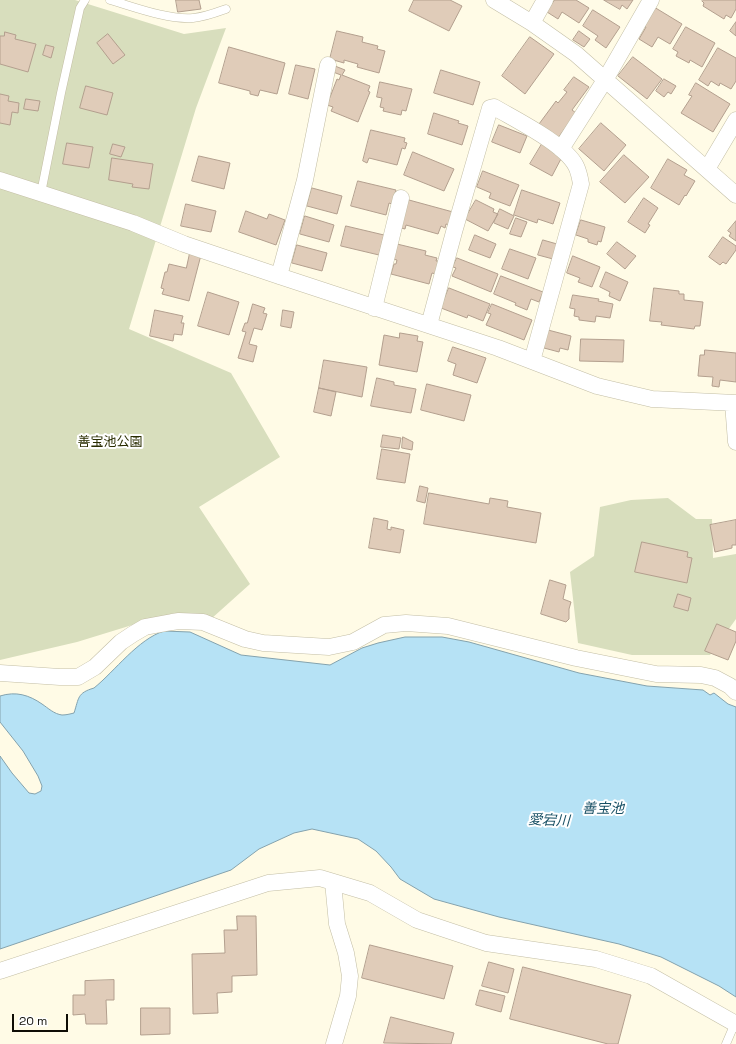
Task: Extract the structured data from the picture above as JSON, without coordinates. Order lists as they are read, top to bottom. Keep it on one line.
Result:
{"water":["善宝池","愛宕川"],"parks":["善宝池公園"],"scale_bar":"20 m"}
